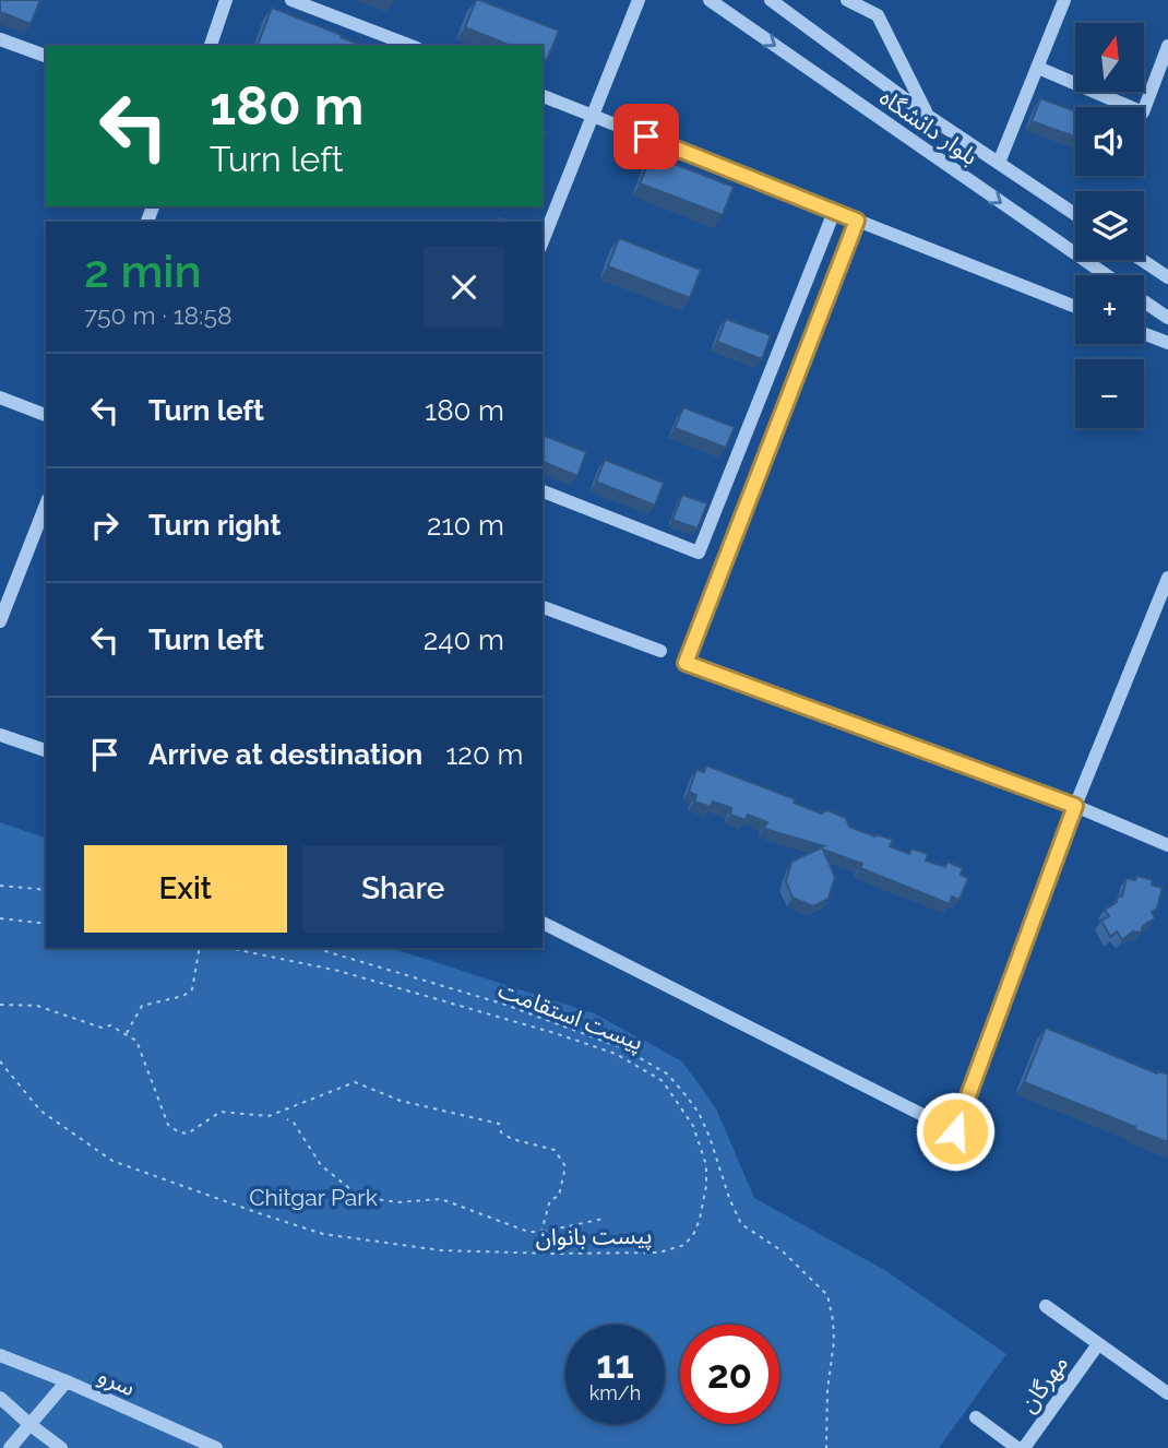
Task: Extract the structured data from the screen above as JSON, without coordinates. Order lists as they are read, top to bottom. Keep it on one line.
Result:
{"streets":{"street":["بلوار دانشگاه","سرو","مهرگان"],"path":["پیست استقامت","پیست بانوان"]},"parks":["Chitgar Park"],"north":"top","page":{"map_buttons":["+","−"],"turn":["180 m","Turn left"],"heading":["2 min","750 m · 18:58"],"list":[{"name":"Turn left","value":"180 m"},{"name":"Turn right","value":"210 m"},{"name":"Turn left","value":"240 m"},{"name":"Arrive at destination","value":"120 m"}],"buttons":["Exit","Share"],"speed":"11 km/h","limit":"20"}}
